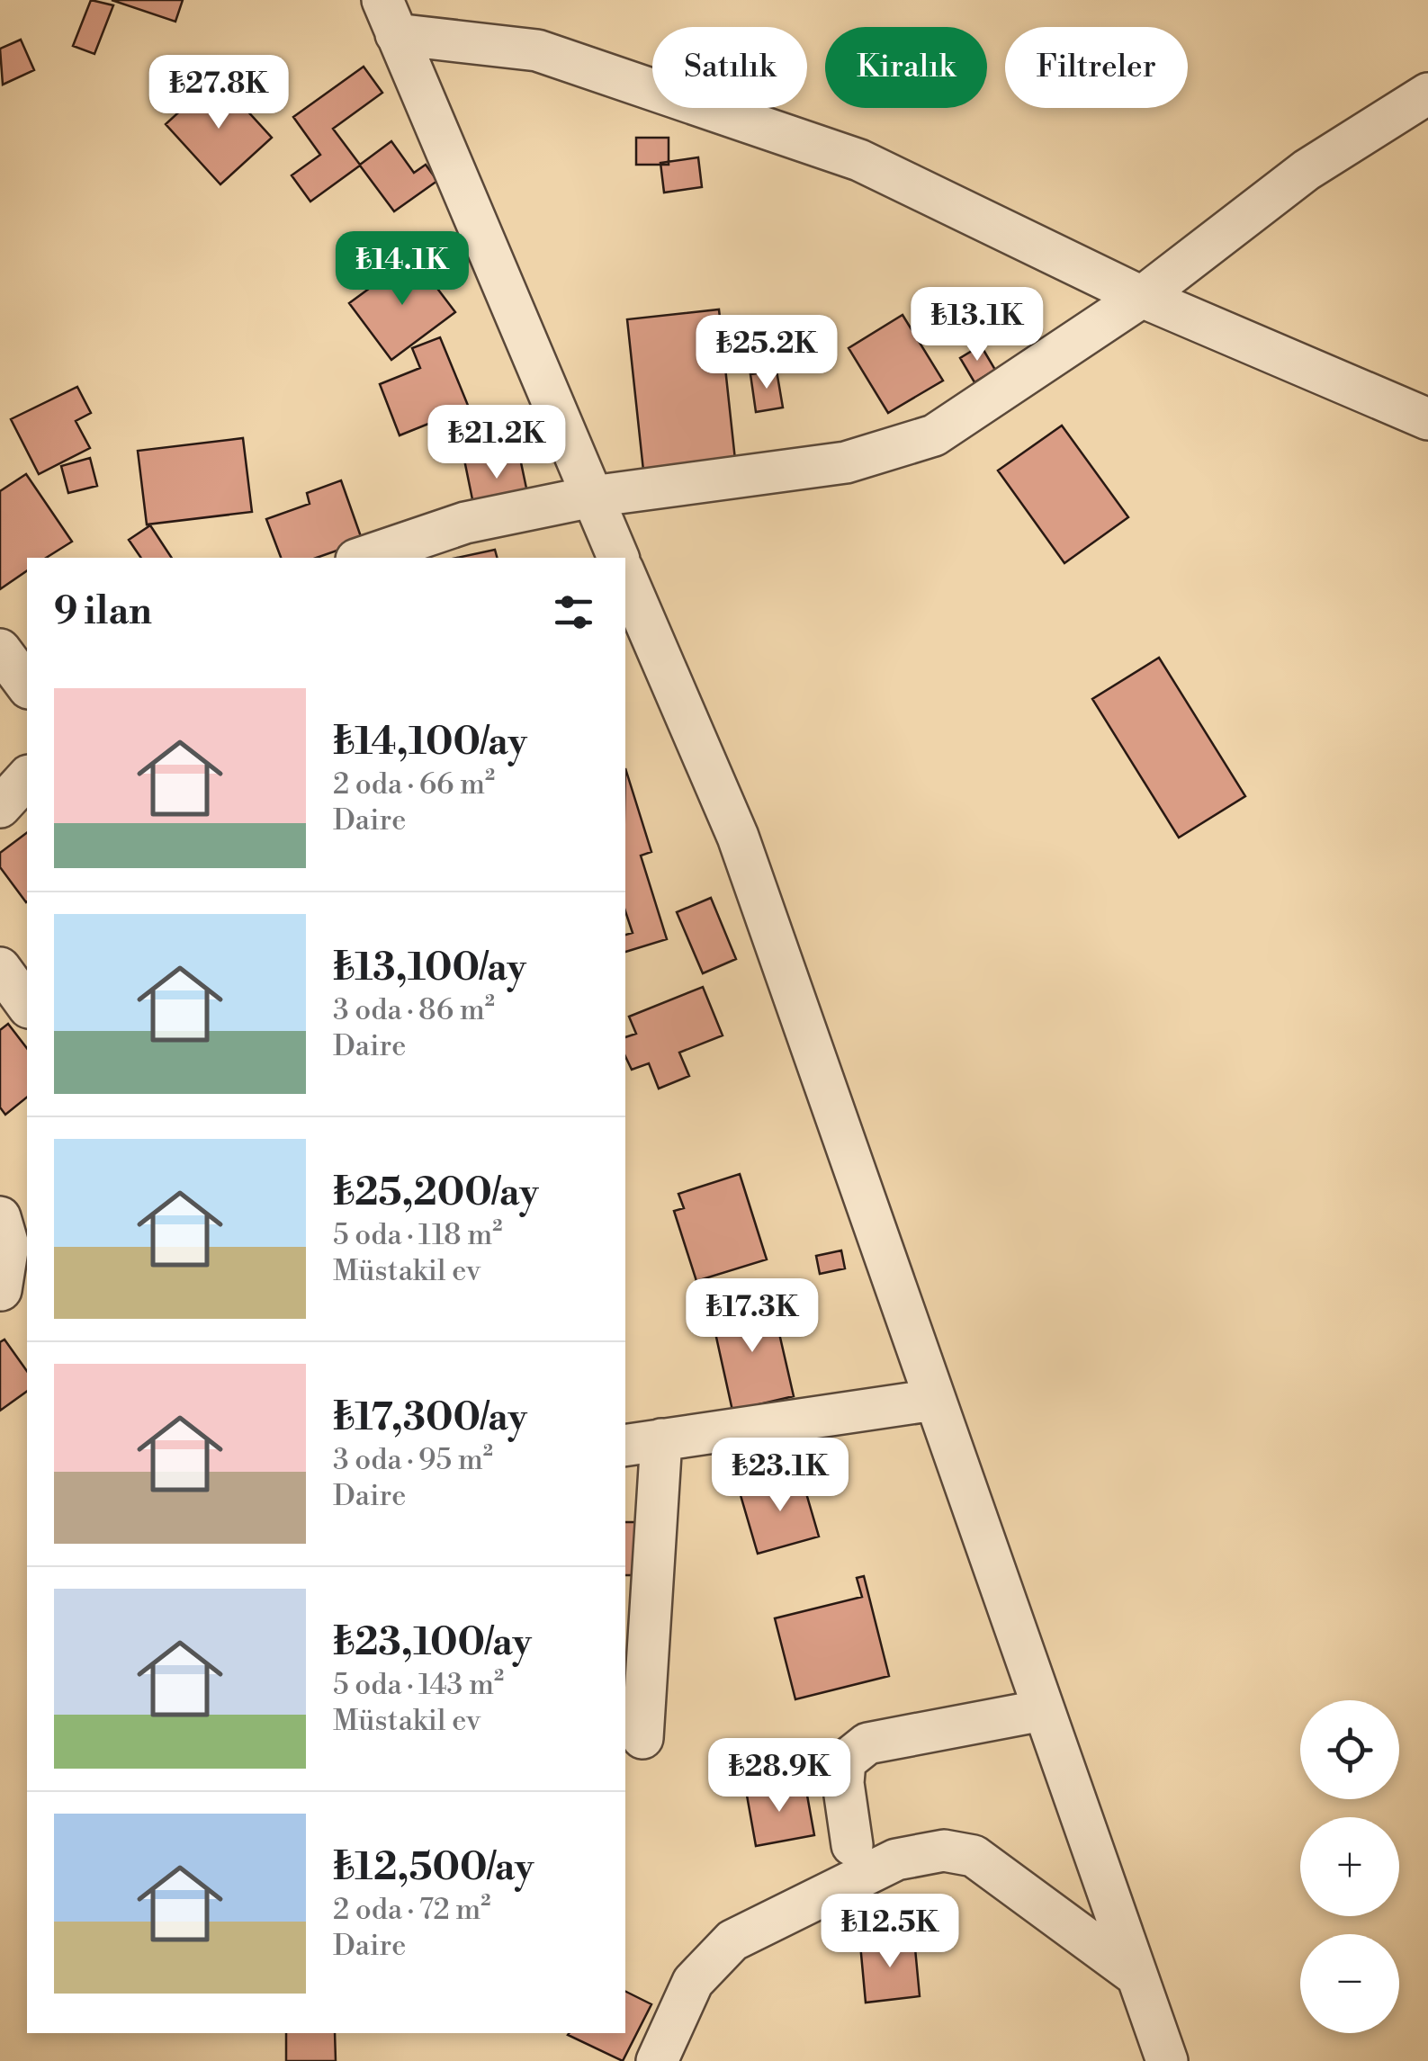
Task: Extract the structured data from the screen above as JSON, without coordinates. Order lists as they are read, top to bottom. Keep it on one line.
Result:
{"page":{"chip":["Satılık","Kiralık","Filtreler"],"price":["₺27.8K","₺14.1K","₺13.1K","₺25.2K","₺21.2K","₺17.3K","₺23.1K","₺28.9K","₺12.5K"],"heading":"9 ilan","list":[{"name":"₺14,100/ay","note":"2 oda · 66 m² · Daire"},{"name":"₺13,100/ay","note":"3 oda · 86 m² · Daire"},{"name":"₺25,200/ay","note":"5 oda · 118 m² · Müstakil ev"},{"name":"₺17,300/ay","note":"3 oda · 95 m² · Daire"},{"name":"₺23,100/ay","note":"5 oda · 143 m² · Müstakil ev"},{"name":"₺12,500/ay","note":"2 oda · 72 m² · Daire"}],"map_buttons":["+","−"]}}
